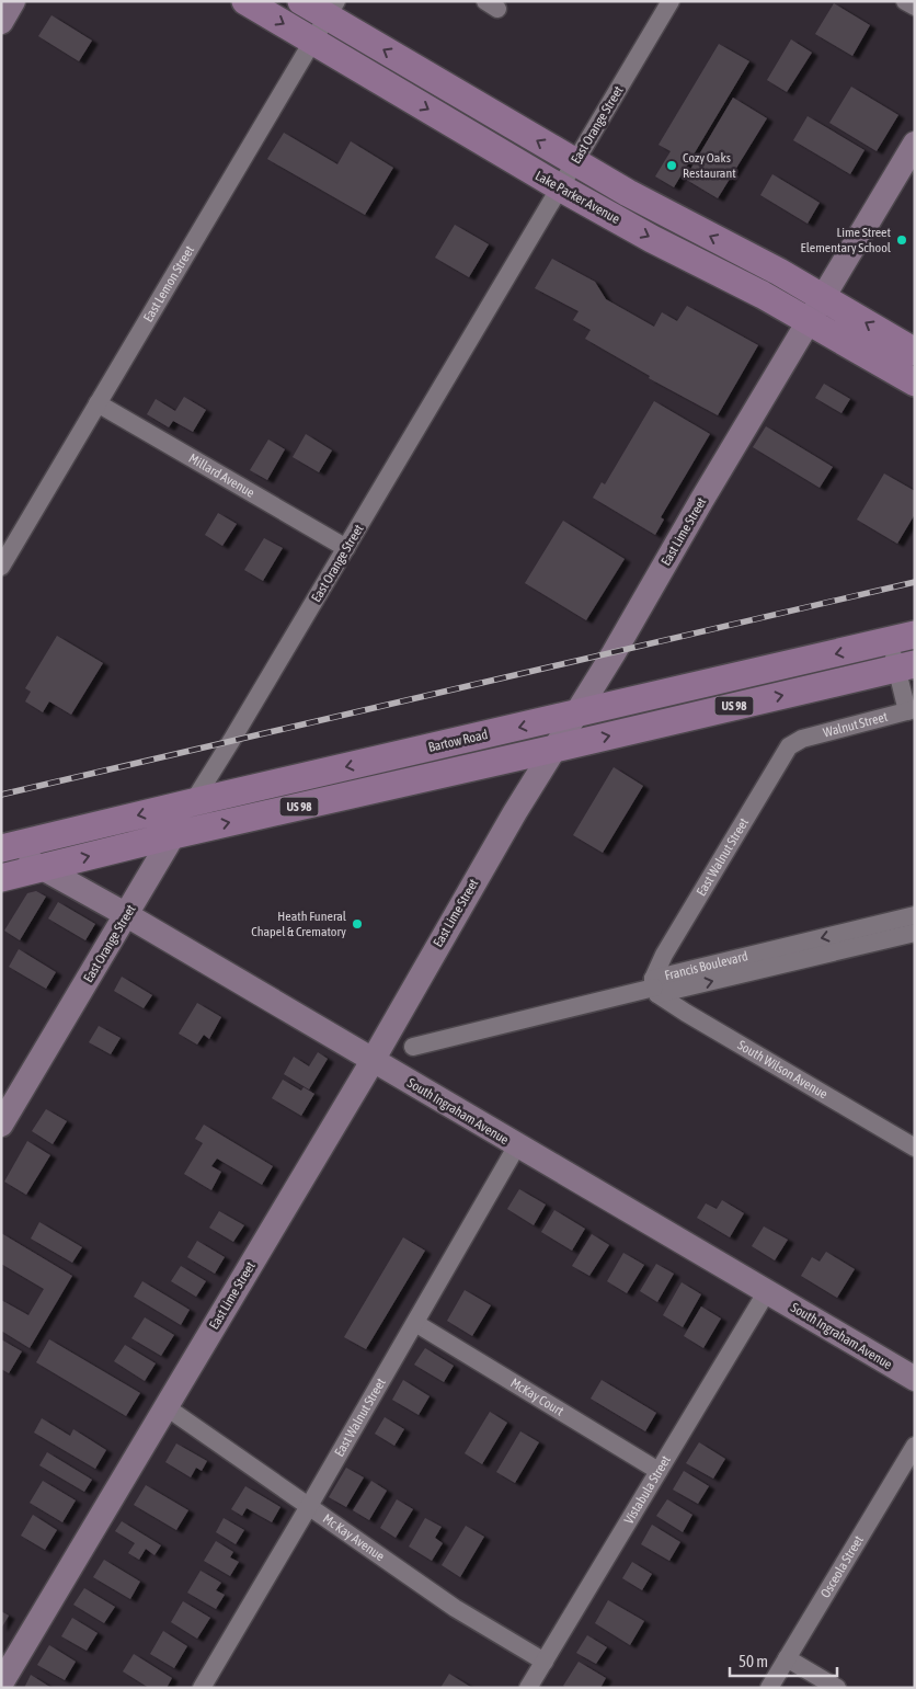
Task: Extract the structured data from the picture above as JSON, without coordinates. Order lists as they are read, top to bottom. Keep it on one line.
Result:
{"streets":{"main road":["Lake Parker Avenue","US 98","Bartow Road"],"street":["East Orange Street","East Lemon Street","Millard Avenue","East Lime Street","Walnut Street","East Walnut Street","Francis Boulevard","South Wilson Avenue","South Ingraham Avenue","McKay Court","Vistabula Street","Mc Kay Avenue","Osceola Street"]},"crossings":[["East Orange Street","Lake Parker Avenue"],["East Orange Street","Millard Avenue"],["East Orange Street","US 98"],["East Orange Street","Bartow Road"],["East Orange Street","South Ingraham Avenue"],["Lake Parker Avenue","East Lemon Street"],["Lake Parker Avenue","East Lime Street"],["East Lemon Street","Millard Avenue"],["East Lime Street","US 98"],["East Lime Street","Bartow Road"],["East Lime Street","South Ingraham Avenue"],["East Lime Street","Mc Kay Avenue"],["US 98","South Ingraham Avenue"],["Walnut Street","East Walnut Street"],["Bartow Road","South Ingraham Avenue"],["East Walnut Street","Francis Boulevard"],["East Walnut Street","South Wilson Avenue"],["East Walnut Street","South Ingraham Avenue"],["East Walnut Street","McKay Court"],["East Walnut Street","Mc Kay Avenue"],["Francis Boulevard","South Wilson Avenue"],["South Ingraham Avenue","Vistabula Street"],["McKay Court","Vistabula Street"],["Vistabula Street","Mc Kay Avenue"]],"places":["Cozy Oaks Restaurant","Lime Street Elementary School","Heath Funeral Chapel & Crematory"],"scale_bar":"50 m"}
